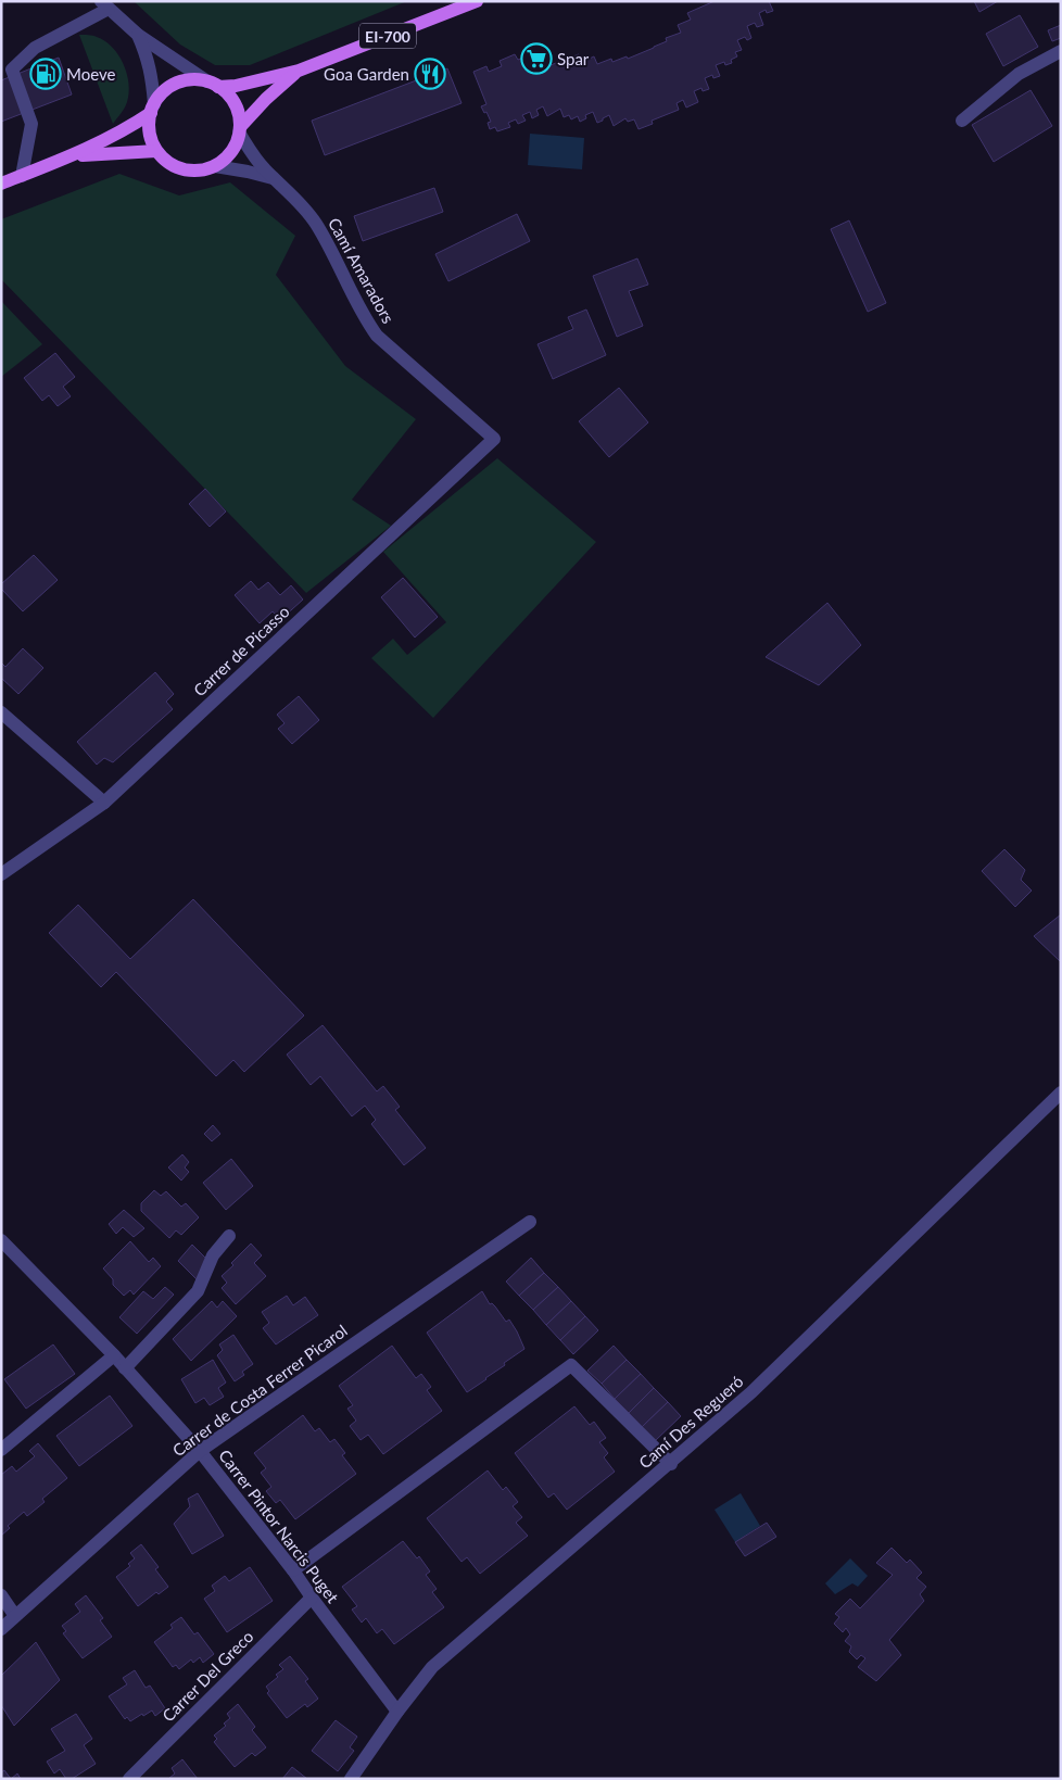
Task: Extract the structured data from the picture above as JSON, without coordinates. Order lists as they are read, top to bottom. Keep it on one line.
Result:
{"streets":{"main road":["EI-700"],"street":["Camí Amaradors","Carrer de Picasso","Carrer de Costa Ferrer Picarol","Camí Des Regueró","Carrer Pintor Narcis Puget","Carrer Del Greco"]},"crossings":[["EI-700","Camí Amaradors"],["Camí Amaradors","Carrer de Picasso"],["Carrer de Costa Ferrer Picarol","Carrer Pintor Narcis Puget"],["Camí Des Regueró","Carrer Pintor Narcis Puget"],["Carrer Pintor Narcis Puget","Carrer Del Greco"]],"places":{"supermarket":["Spar"],"fuel station":["Moeve"],"restaurant":["Goa Garden"]}}
